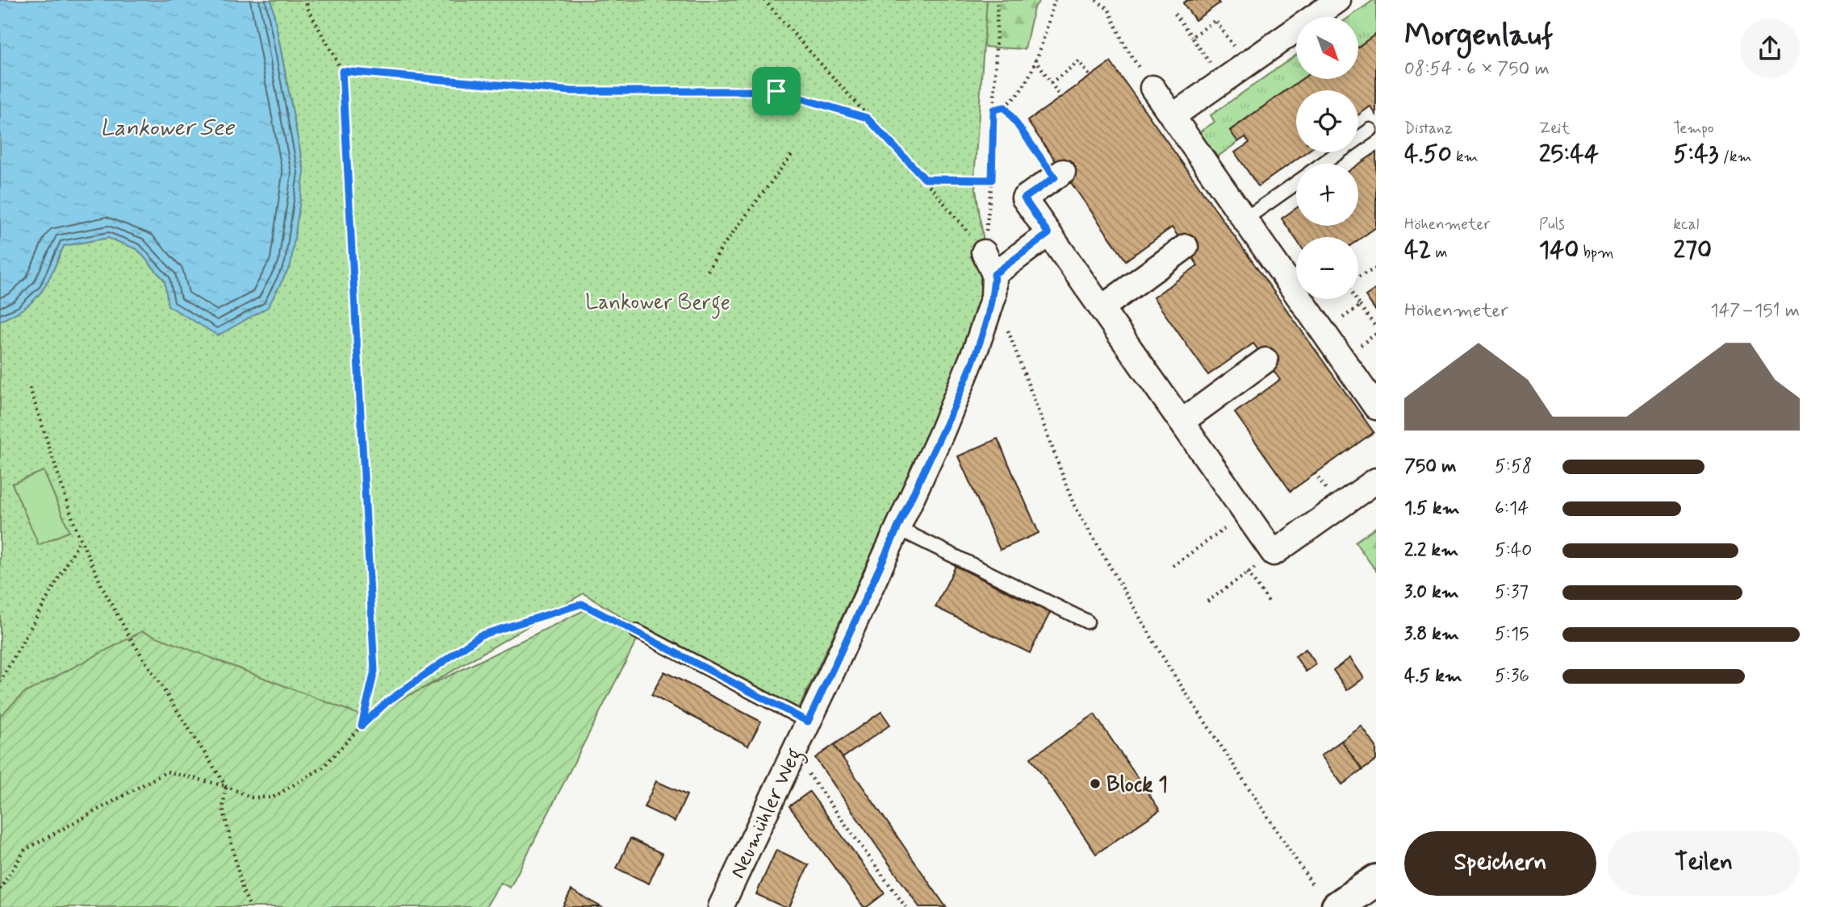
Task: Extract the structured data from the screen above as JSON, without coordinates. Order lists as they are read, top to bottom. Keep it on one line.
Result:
{"streets":{"street":["Neumühler Weg"]},"water":["Lankower See"],"parks":["Lankower Berge"],"places":["Block 1"],"north":"bottom right","page":{"heading":["Morgenlauf","08:54 · 6 × 750 m"],"map_buttons":["+","−"],"stats":[["Distanz","4.50 km"],["Zeit","25:44"],["Tempo","5:43 /km"],["Höhenmeter","42 m"],["Puls","140 bpm"],["kcal","270"]],"chart":["Höhenmeter","147–151 m"],"list":[{"name":"750 m","note":"5:58"},{"name":"1.5 km","note":"6:14"},{"name":"2.2 km","note":"5:40"},{"name":"3.0 km","note":"5:37"},{"name":"3.8 km","note":"5:15"},{"name":"4.5 km","note":"5:36"}],"buttons":["Speichern","Teilen"]}}
